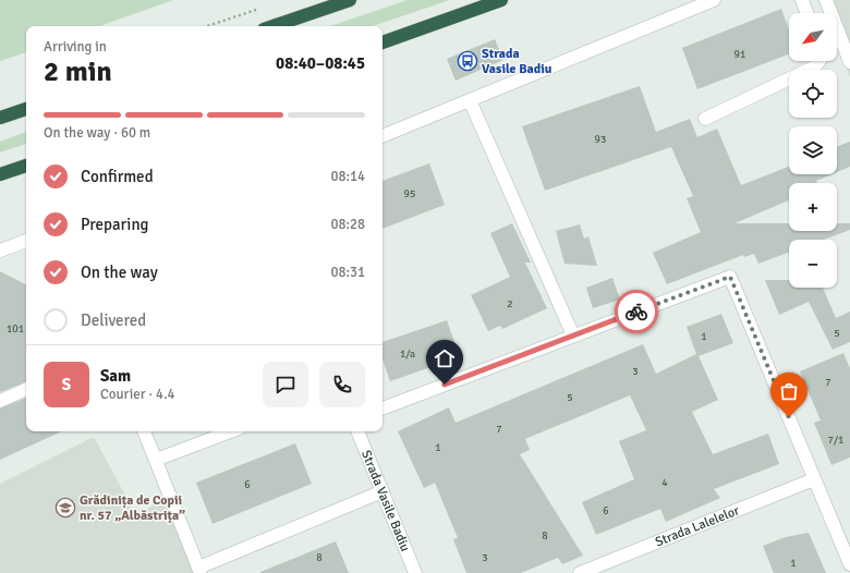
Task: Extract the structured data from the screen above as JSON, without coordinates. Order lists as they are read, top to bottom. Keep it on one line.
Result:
{"streets":{"street":["Strada Vasile Badiu","Strada Lalelelor"]},"places":{"bus stop":["Strada Vasile Badiu"],"school or university":["Grădinița de Copii nr. 57 „Albăstrița”"]},"house_numbers":["91","93","95","2","101","5","1","1/a","3","7","5","7","7/1","1","4","6","6","8","8","3","1"],"north":"bottom left","page":{"map_buttons":["+","−"],"heading":["2 min","Arriving in","08:40–08:45"],"panel":["Sam","Courier · 4.4"],"bar":"On the way · 60 m","list":[["Confirmed","08:14"],["Preparing","08:28"],["On the way","08:31"],"Delivered"],"round":"S"}}
